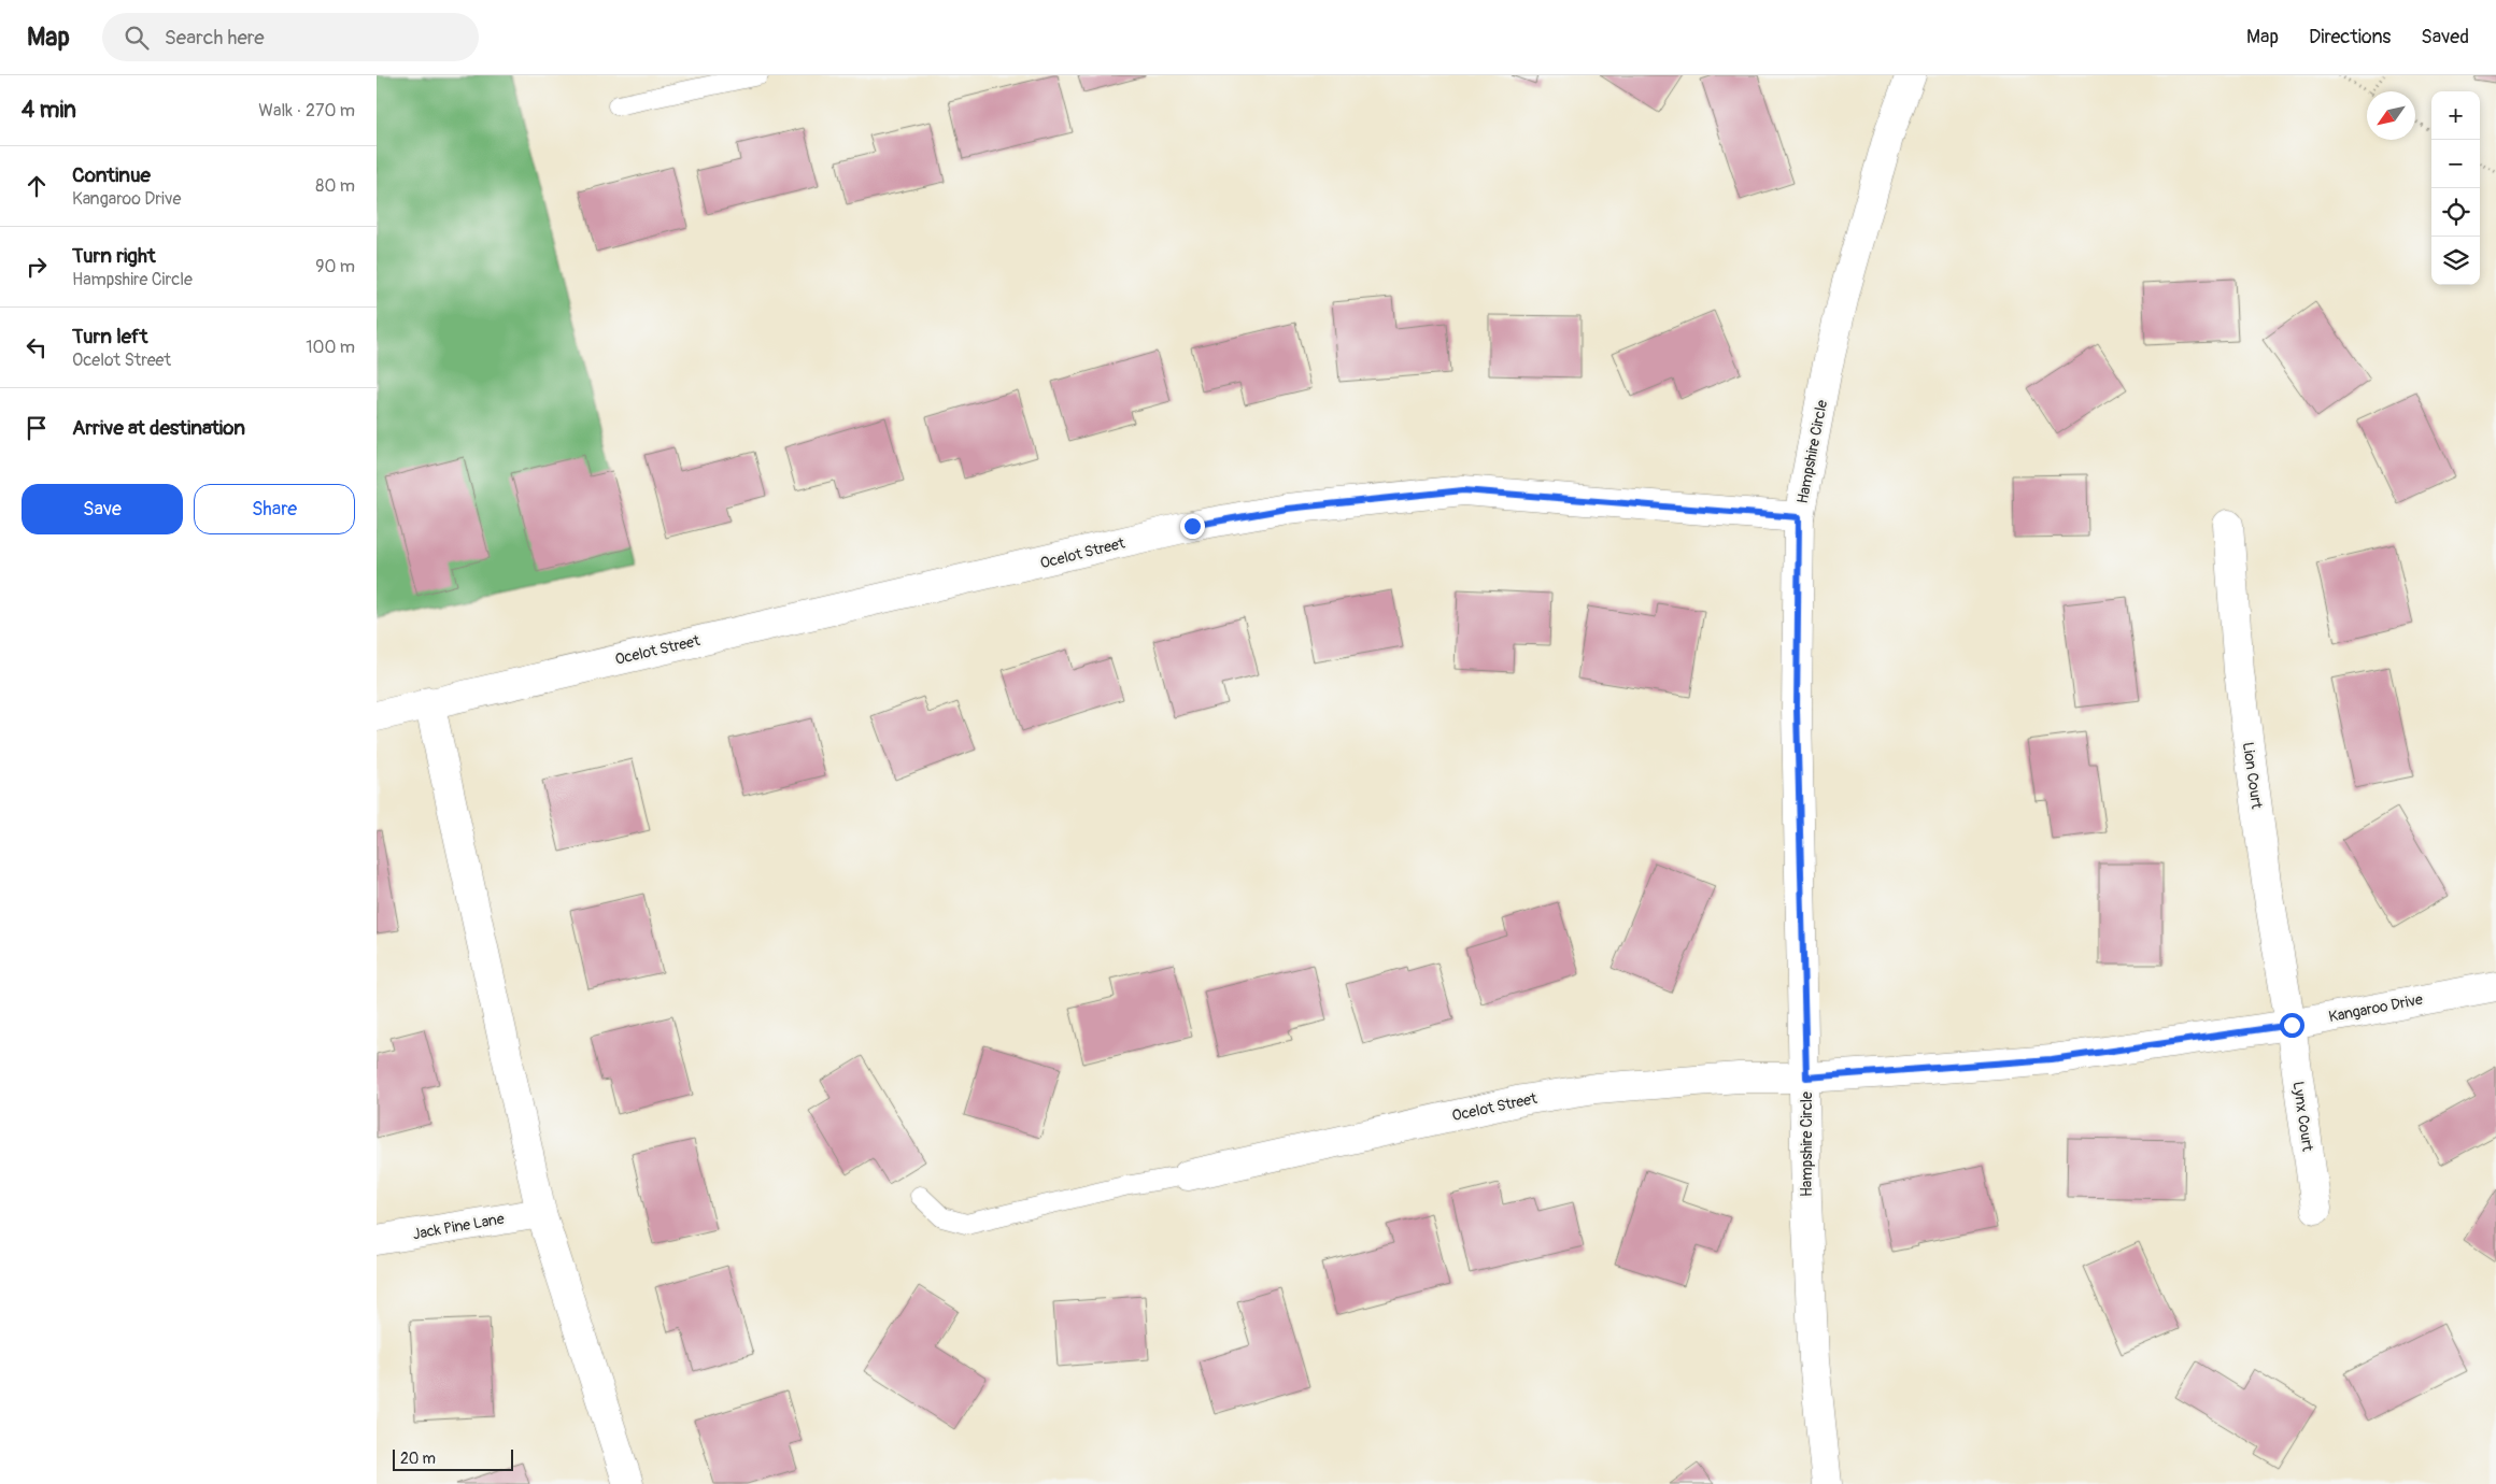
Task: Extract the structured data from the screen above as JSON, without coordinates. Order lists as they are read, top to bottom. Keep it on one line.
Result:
{"streets":{"street":["Hampshire Circle","Ocelot Street","Lion Court","Kangaroo Drive","Lynx Court","Jack Pine Lane"]},"crossings":[["Hampshire Circle","Ocelot Street"],["Hampshire Circle","Kangaroo Drive"],["Ocelot Street","Kangaroo Drive"],["Lion Court","Kangaroo Drive"],["Lion Court","Lynx Court"],["Kangaroo Drive","Lynx Court"]],"scale_bar":"20 m","north":"bottom left","page":{"header":"Map","search":"Search here","nav":["Map","Directions","Saved"],"heading":["4 min","Walk · 270 m"],"map_buttons":["+","−"],"list":[["Continue","Kangaroo Drive","80 m"],["Turn right","Hampshire Circle","90 m"],["Turn left","Ocelot Street","100 m"],"Arrive at destination"],"buttons":["Save","Share"],"scale":"20 m"}}
